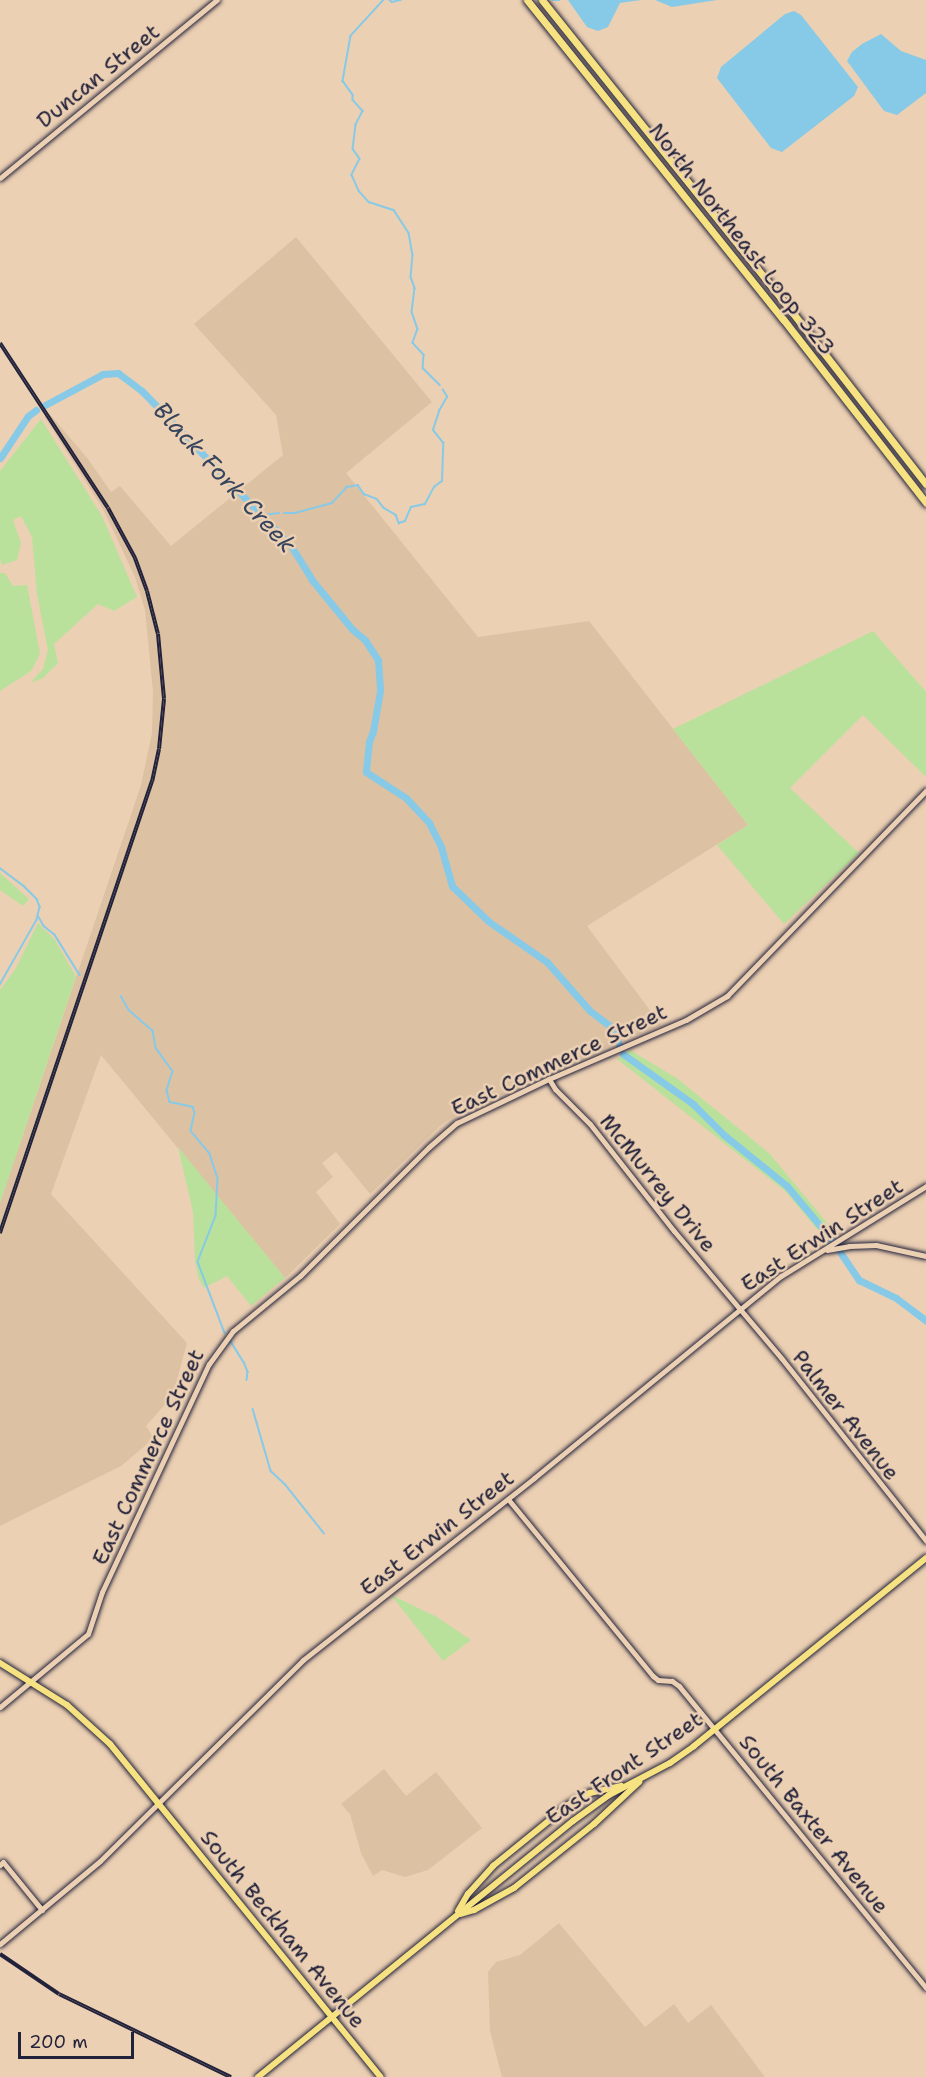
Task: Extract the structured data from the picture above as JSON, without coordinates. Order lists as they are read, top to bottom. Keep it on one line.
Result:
{"streets":{"highway":["North Northeast Loop 323"],"main road":["East Front Street","South Beckham Avenue"],"street":["Duncan Street","East Commerce Street","McMurrey Drive","East Erwin Street","Palmer Avenue","South Baxter Avenue"]},"crossings":[["East Commerce Street","McMurrey Drive"],["East Commerce Street","South Beckham Avenue"],["McMurrey Drive","East Erwin Street"],["McMurrey Drive","Palmer Avenue"],["East Erwin Street","Palmer Avenue"],["East Erwin Street","South Baxter Avenue"],["East Erwin Street","South Beckham Avenue"],["East Front Street","South Baxter Avenue"],["East Front Street","South Beckham Avenue"]],"water":["Black Fork Creek"],"scale_bar":"200 m"}
